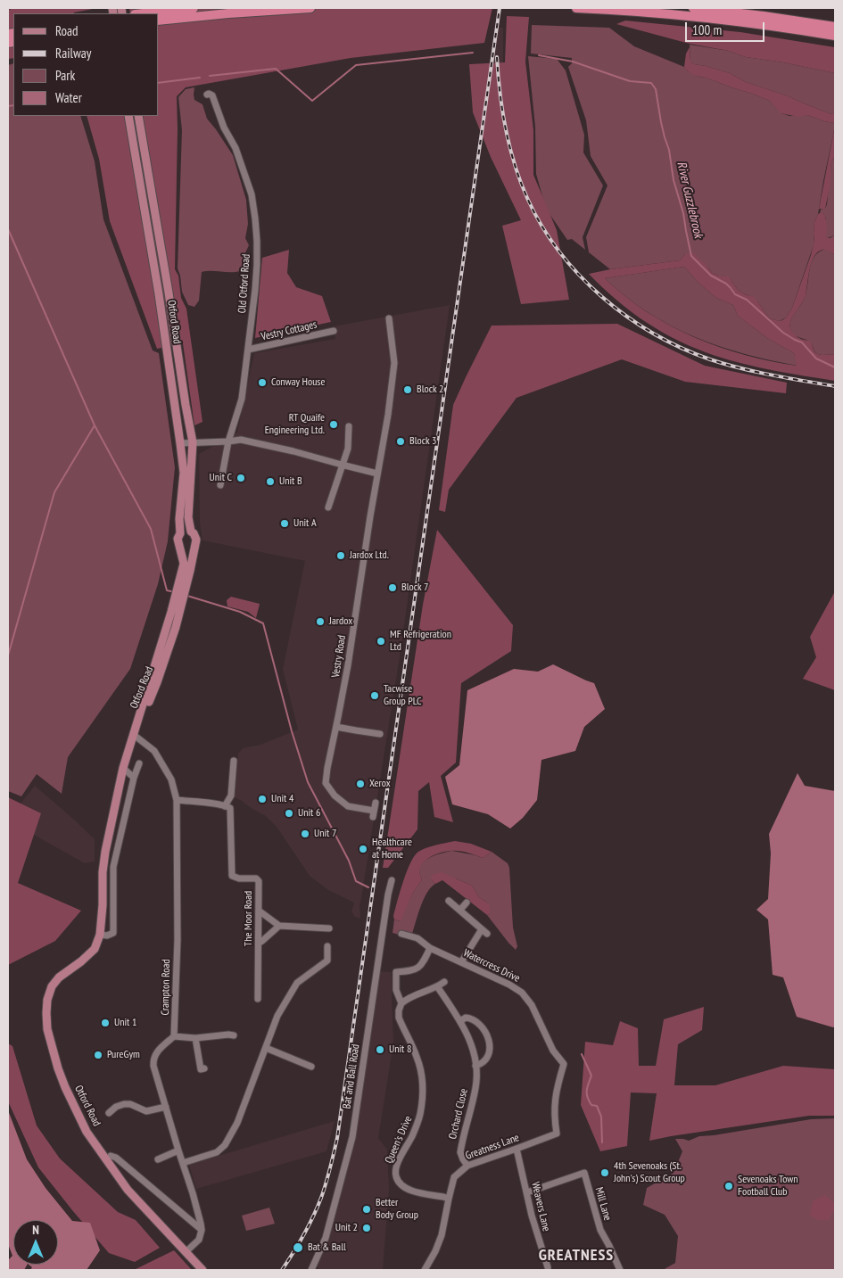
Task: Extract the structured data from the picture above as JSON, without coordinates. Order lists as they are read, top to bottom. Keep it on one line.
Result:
{"streets":{"main road":["Otford Road"],"street":["Old Otford Road","Vestry Cottages","Vestry Road","The Moor Road","Watercress Drive","Crampton Road","Bat and Ball Road","Orchard Close","Queen's Drive","Greatness Lane","Mill Lane","Weavers Lane"]},"crossings":[["Old Otford Road","Vestry Cottages"],["Otford Road","Crampton Road"],["Watercress Drive","Queen's Drive"],["Watercress Drive","Greatness Lane"],["Orchard Close","Greatness Lane"],["Queen's Drive","Greatness Lane"],["Greatness Lane","Weavers Lane"],["Mill Lane","Weavers Lane"]],"districts":["GREATNESS"],"water":["River Guzzlebrook"],"places":["Conway House","Block 2","RT Quaife Engineering Ltd.","Block 3","Unit C","Unit B","Unit A","Jardox Ltd.","Block 7","Jardox","MF Refrigeration Ltd","Tacwise Group PLC","Xerox","Unit 4","Unit 6","Unit 7","Healthcare at Home","Unit 1","Unit 8","PureGym","4th Sevenoaks (St. John's) Scout Group","Sevenoaks Town Football Club","Better Body Group","Unit 2","Bat & Ball"],"legend":["Road","Railway","Park","Water"],"scale_bar":"100 m","north":"top"}
